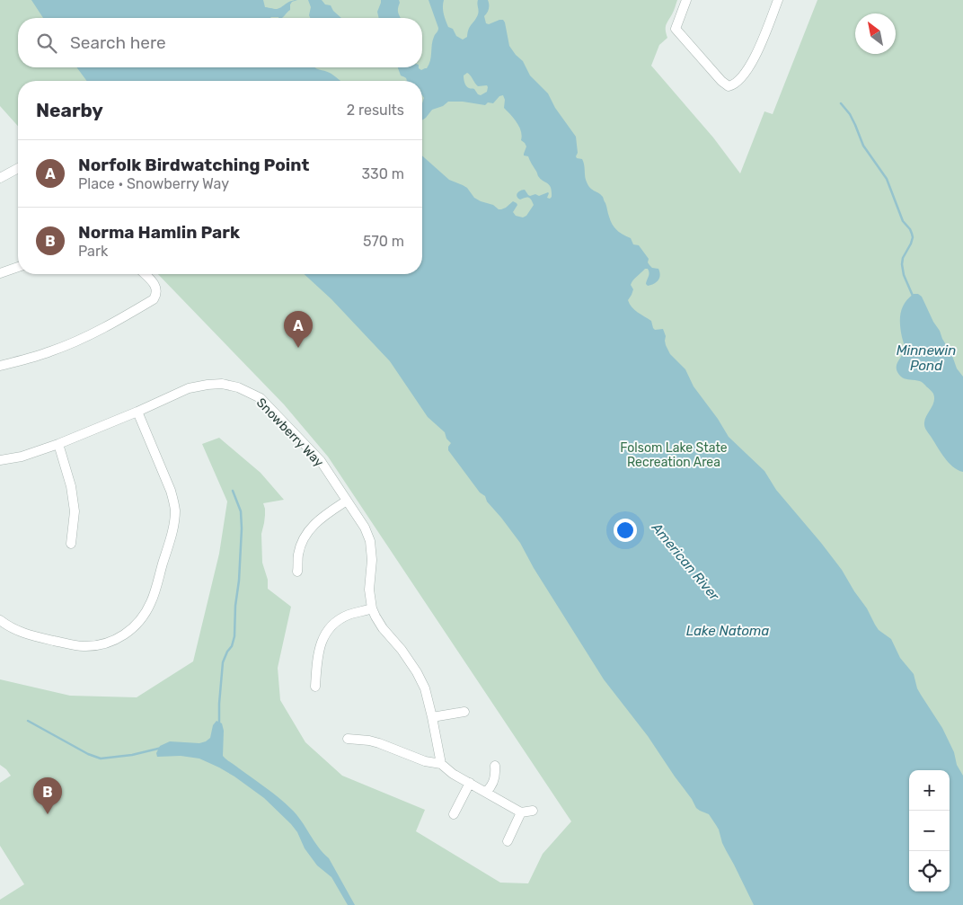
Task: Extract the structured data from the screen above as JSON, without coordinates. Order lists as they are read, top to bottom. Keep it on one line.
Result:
{"streets":{"street":["Snowberry Way"]},"water":["Minnewin Pond","American River","Lake Natoma"],"parks":["Folsom Lake State Recreation Area"],"north":"top left","page":{"search":"Search here","heading":["Nearby","2 results"],"list":[{"mark":"A","name":"Norfolk Birdwatching Point","note":"Place · Snowberry Way","value":"330 m"},{"mark":"B","name":"Norma Hamlin Park","note":"Park","value":"570 m"}],"pins":["A","B"],"map_buttons":["+","−"]}}
